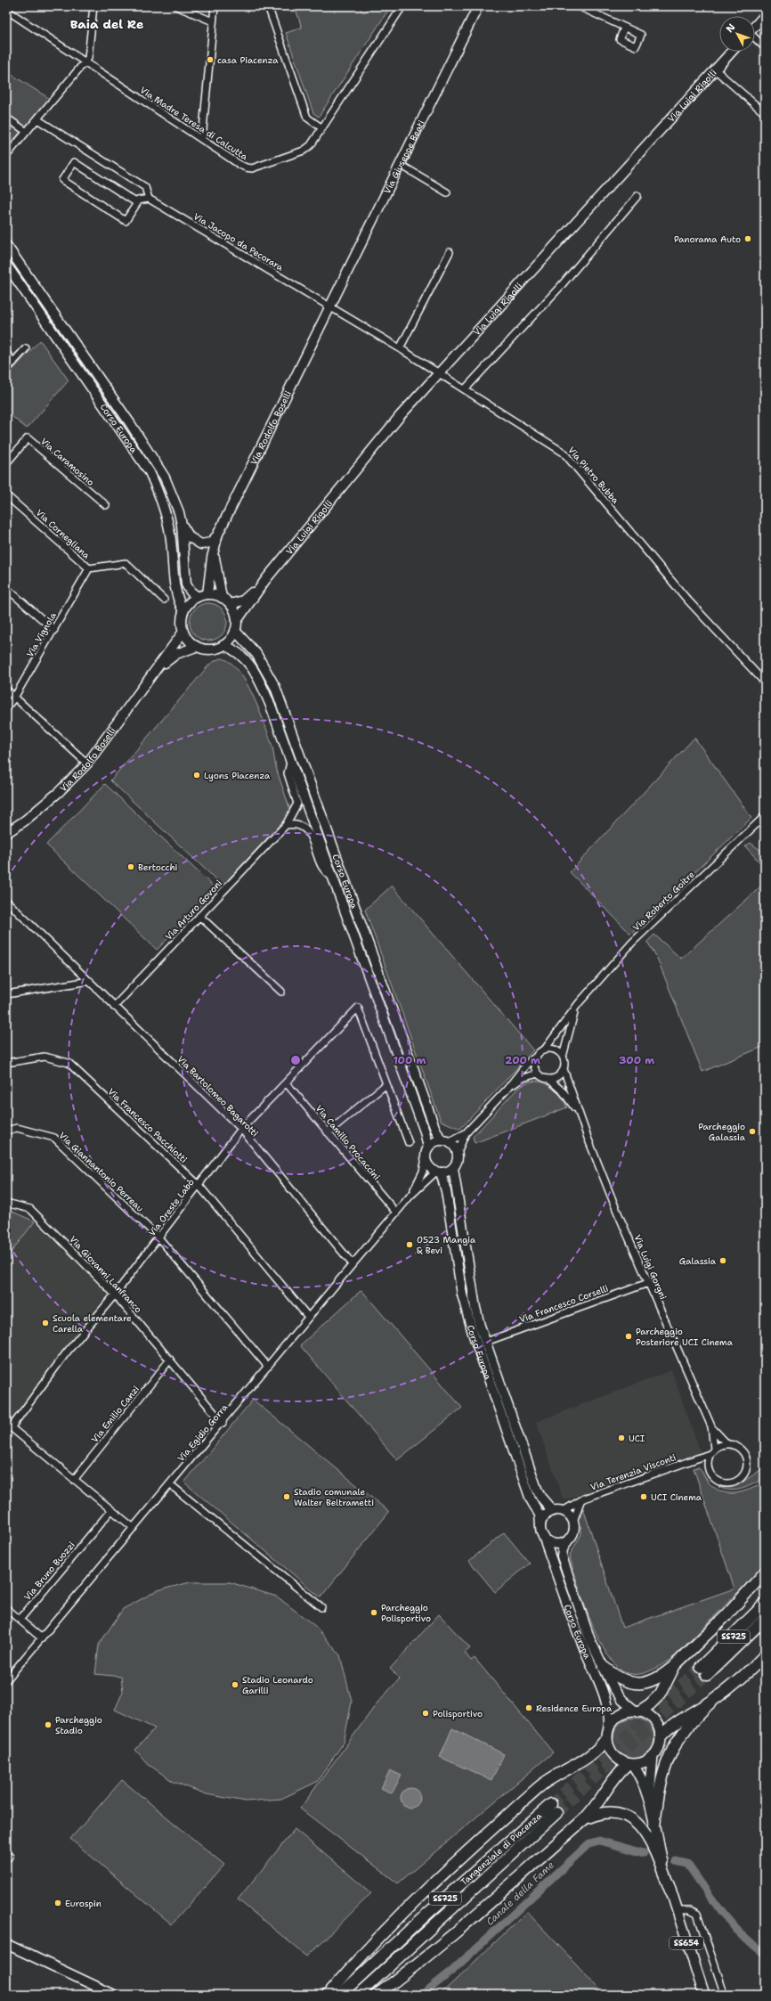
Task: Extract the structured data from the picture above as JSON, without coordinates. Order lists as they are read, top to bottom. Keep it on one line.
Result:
{"streets":{"highway":["SS725","Tangenziale di Piacenza"],"main road":["Via Luigi Rigolli","Via Giuseppe Beati","Corso Europa","Via Rodolfo Boselli","SS654"],"street":["Via Madre Teresa di Calcutta","Via Jacopo da Pecorara","Via Caramosino","Via Pietro Bubba","Via Cornegliana","Via Vignola","Via Roberto Goitre","Via Arturo Govoni","Via Bartolomeo Bagarotti","Via Francesco Pacchiotti","Via Camillo Procaccini","Via Giannantonio Perreau","Via Oreste Labò","Via Luigi Gorgni","Via Giovanni Lanfranco","Via Francesco Corselli","Via Emilio Canzi","Via Egidio Gorra","Via Terenzia Visconti","Via Bruno Buozzi"]},"crossings":[["Via Luigi Rigolli","Corso Europa"],["Via Luigi Rigolli","Via Rodolfo Boselli"],["Via Luigi Rigolli","Via Pietro Bubba"],["Via Giuseppe Beati","Via Jacopo da Pecorara"],["Via Giuseppe Beati","Via Rodolfo Boselli"],["Via Giuseppe Beati","Via Pietro Bubba"],["Via Jacopo da Pecorara","Via Rodolfo Boselli"],["Via Jacopo da Pecorara","Via Pietro Bubba"],["Corso Europa","Via Rodolfo Boselli"],["Corso Europa","Via Arturo Govoni"],["Corso Europa","Via Francesco Corselli"],["Corso Europa","Via Egidio Gorra"],["Corso Europa","Via Terenzia Visconti"],["Corso Europa","SS654"],["Via Rodolfo Boselli","Via Pietro Bubba"],["Via Cornegliana","Via Vignola"],["Via Roberto Goitre","Via Luigi Gorgni"],["Via Arturo Govoni","Via Bartolomeo Bagarotti"],["Via Bartolomeo Bagarotti","Via Oreste Labò"],["Via Bartolomeo Bagarotti","Via Egidio Gorra"],["Via Francesco Pacchiotti","Via Oreste Labò"],["Via Francesco Pacchiotti","Via Egidio Gorra"],["Via Camillo Procaccini","Via Oreste Labò"],["Via Camillo Procaccini","Via Egidio Gorra"],["Via Giannantonio Perreau","Via Oreste Labò"],["Via Giannantonio Perreau","Via Egidio Gorra"],["Via Oreste Labò","Via Giovanni Lanfranco"],["Via Luigi Gorgni","Via Francesco Corselli"],["Via Luigi Gorgni","Via Terenzia Visconti"],["Via Giovanni Lanfranco","Via Emilio Canzi"],["Via Giovanni Lanfranco","Via Egidio Gorra"]],"districts":["Baia del Re"],"water":["Canale della Fame"],"places":["casa Piacenza","Panorama Auto","Lyons Piacenza","Bertocchi","Parcheggio Galassia","0523 Mangia & Bevi","Galassia","Scuola elementare Carella","Parcheggio Posteriore UCI Cinema","UCI","Stadio comunale Walter Beltrametti","UCI Cinema","Parcheggio Polisportivo","Stadio Leonardo Garilli","Residence Europa","Polisportivo","Parcheggio Stadio","Eurospin"],"north":"top left","rings":["100 m","200 m","300 m"]}
